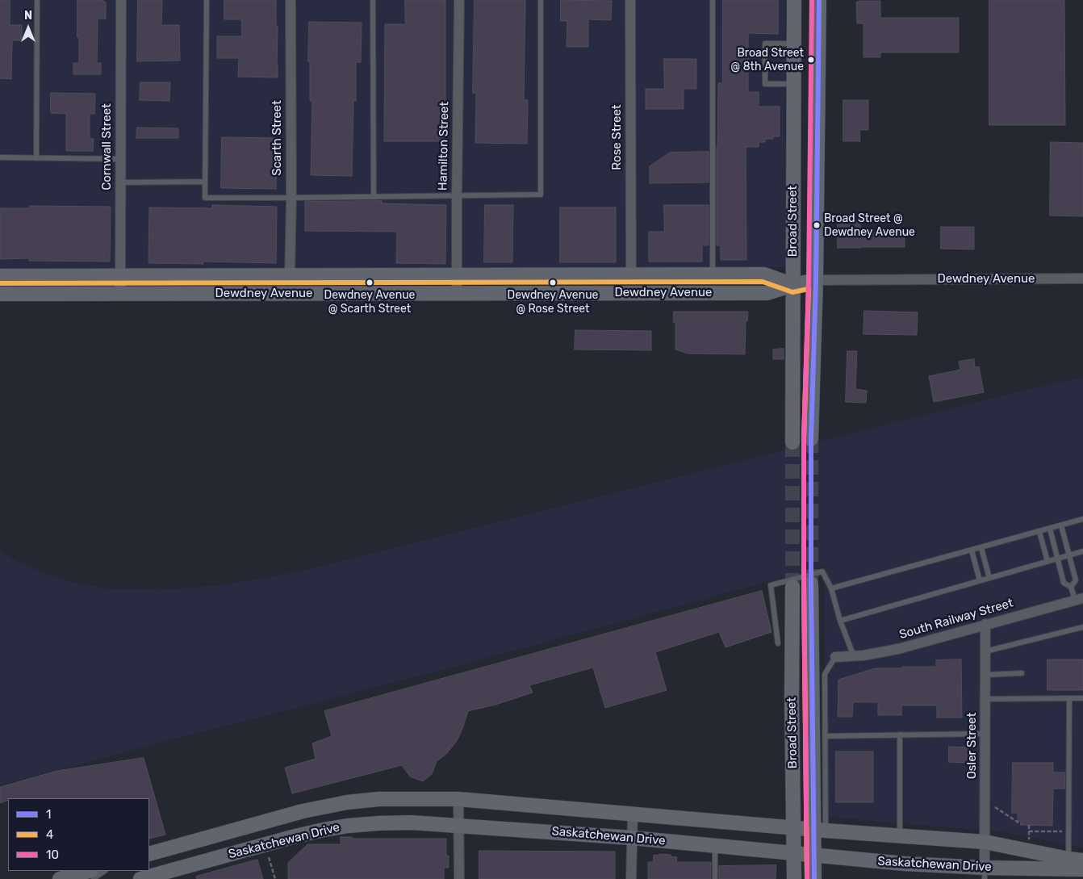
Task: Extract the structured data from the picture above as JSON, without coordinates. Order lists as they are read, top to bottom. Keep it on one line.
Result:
{"streets":{"main road":["Broad Street","Dewdney Avenue","Saskatchewan Drive"],"street":["Rose Street","Scarth Street","Hamilton Street","Cornwall Street","South Railway Street","Osler Street"]},"crossings":[["Rose Street","Dewdney Avenue"],["Scarth Street","Dewdney Avenue"],["Hamilton Street","Dewdney Avenue"],["Cornwall Street","Dewdney Avenue"],["Broad Street","Dewdney Avenue"],["Broad Street","Saskatchewan Drive"],["South Railway Street","Osler Street"],["Osler Street","Saskatchewan Drive"]],"places":["Broad Street @ 8th Avenue","Broad Street @ Dewdney Avenue","Dewdney Avenue @ Scarth Street","Dewdney Avenue @ Rose Street"],"lines":["transit line 1","transit line 10","transit line 4"],"legend":["1","4","10"],"north":"top"}
